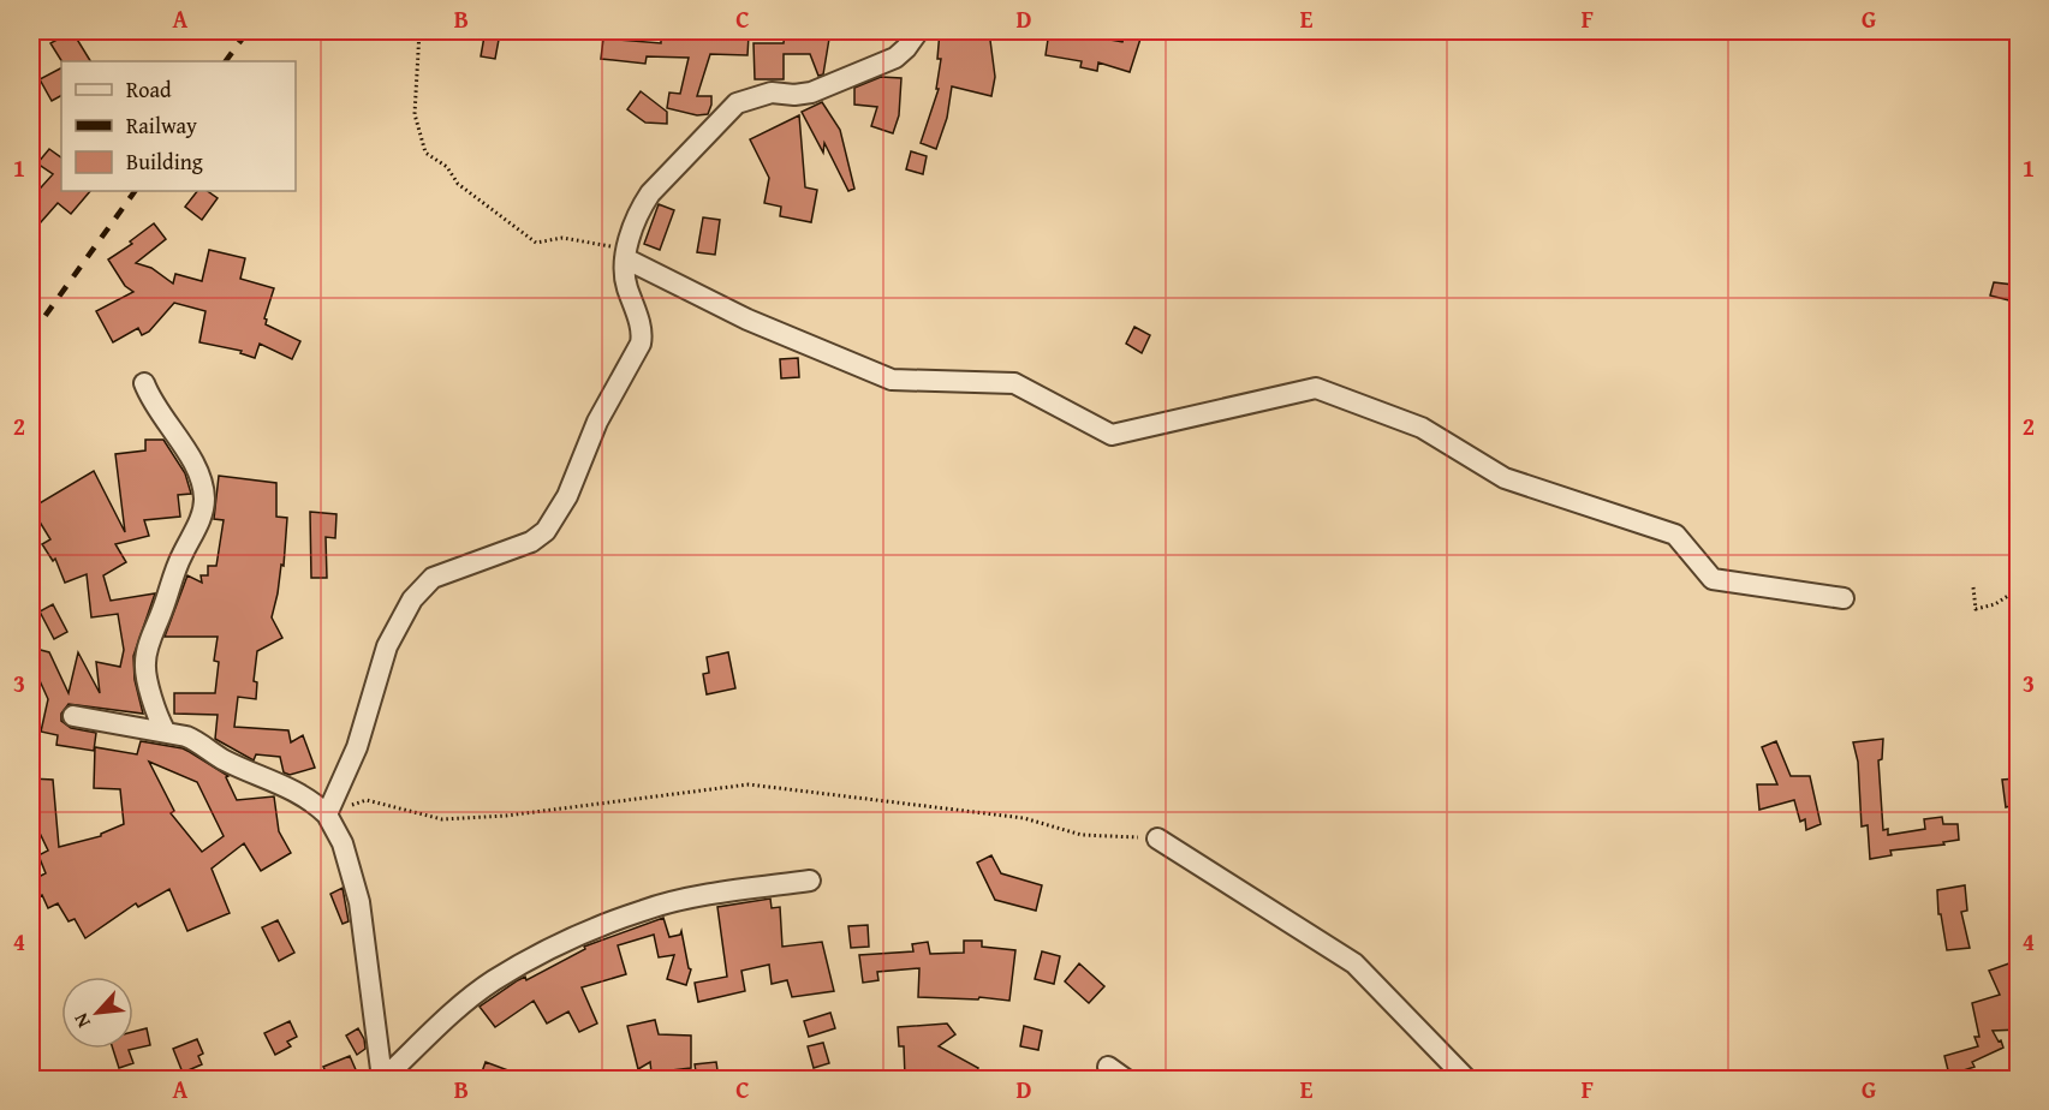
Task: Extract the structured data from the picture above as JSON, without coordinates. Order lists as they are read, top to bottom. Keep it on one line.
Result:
{"legend":["Road","Railway","Building"],"north":"bottom left","grid":{"columns":["A","B","C","D","E","F","G"],"rows":["1","2","3","4"]}}
